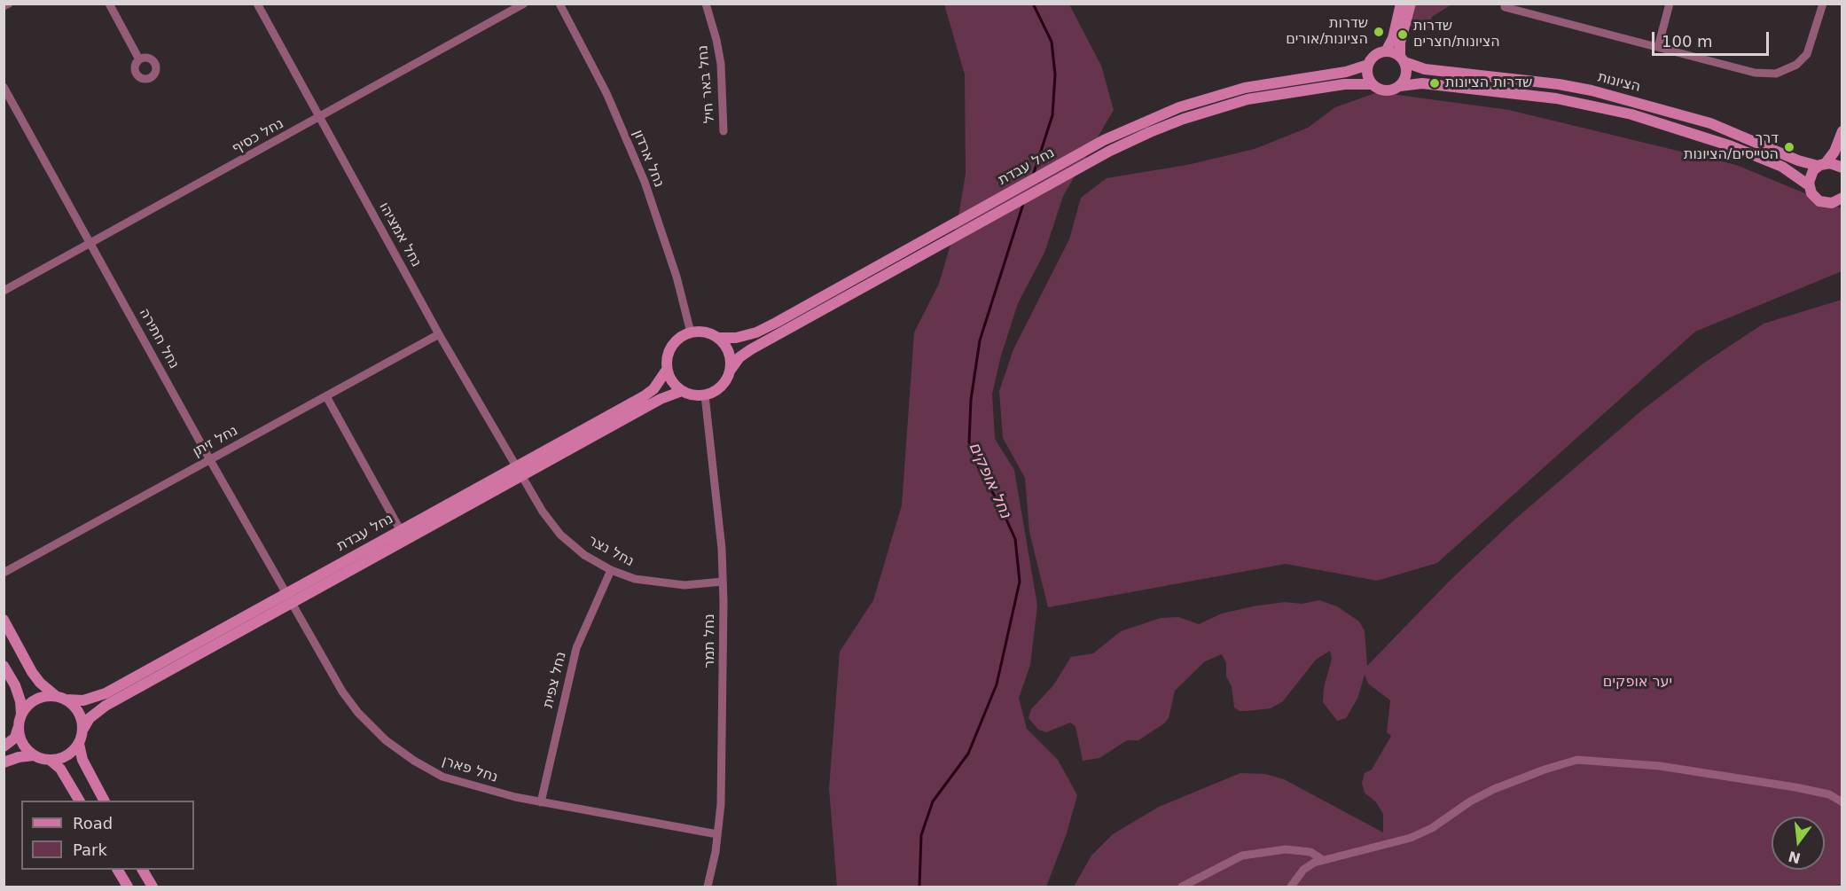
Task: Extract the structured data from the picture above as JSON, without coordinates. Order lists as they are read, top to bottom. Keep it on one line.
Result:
{"streets":{"street":["הציונות","נחל באר חיל","נחל כסיף","נחל ארדון","נחל עבדת","נחל אמציהו","נחל חתירה","נחל זיתן","נחל נצר","נחל תמר","נחל צפית","נחל פארן"]},"crossings":[["הציונות","נחל עבדת"],["נחל כסיף","נחל אמציהו"],["נחל כסיף","נחל חתירה"],["נחל ארדון","נחל עבדת"],["נחל ארדון","נחל תמר"],["נחל עבדת","נחל אמציהו"],["נחל עבדת","נחל חתירה"],["נחל עבדת","נחל נצר"],["נחל עבדת","נחל תמר"],["נחל עבדת","נחל פארן"],["נחל אמציהו","נחל זיתן"],["נחל אמציהו","נחל נצר"],["נחל חתירה","נחל זיתן"],["נחל חתירה","נחל פארן"],["נחל נצר","נחל תמר"],["נחל נצר","נחל צפית"],["נחל תמר","נחל פארן"],["נחל צפית","נחל פארן"]],"water":["נחל אופקים"],"parks":["יער אופקים"],"places":["שדרות הציונות/אורים","שדרות הציונות/חצרים","שדרות הציונות","דרך הטייסים/הציונות"],"legend":["Road","Park"],"scale_bar":"100 m","north":"bottom"}
